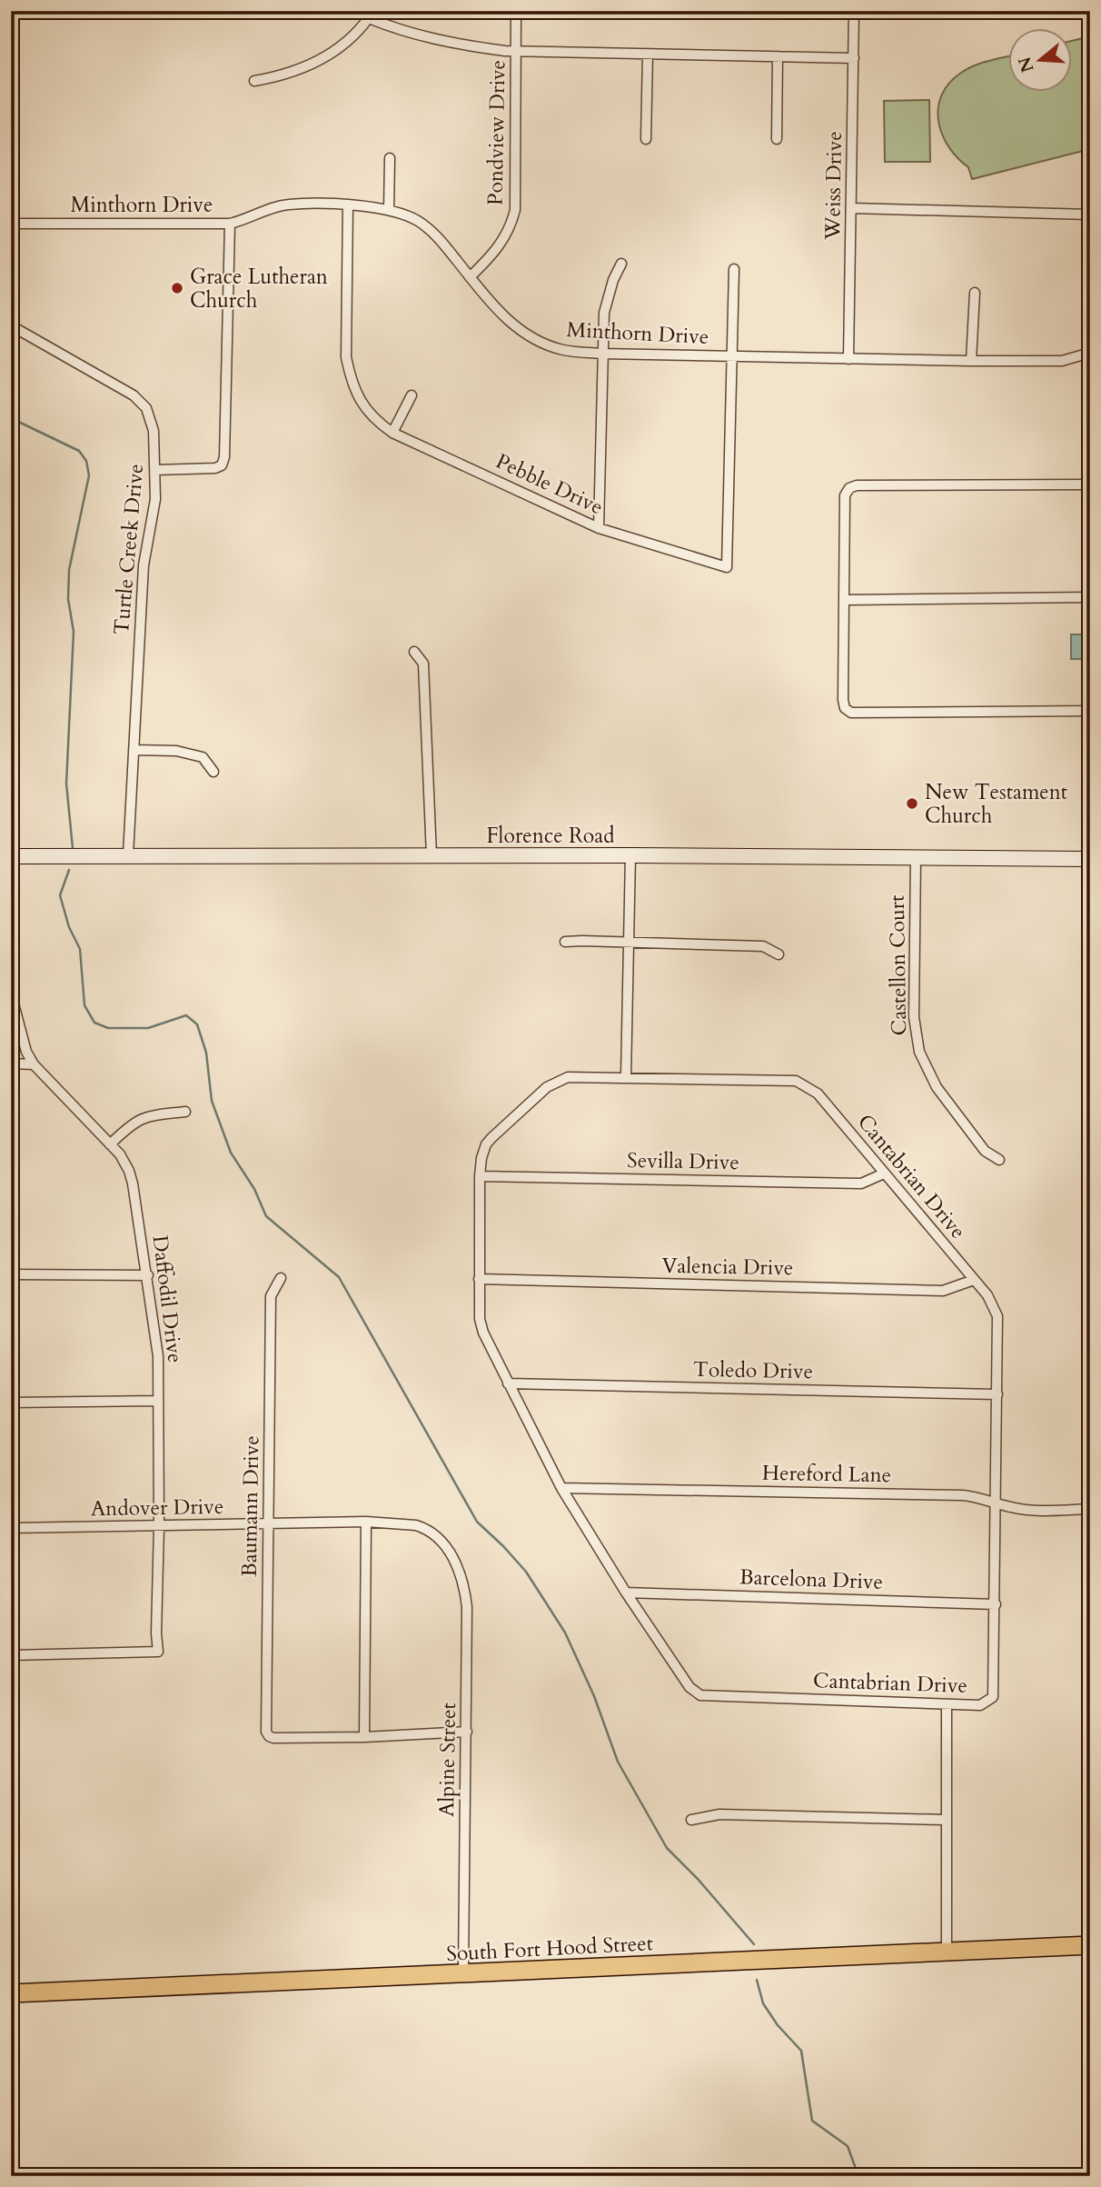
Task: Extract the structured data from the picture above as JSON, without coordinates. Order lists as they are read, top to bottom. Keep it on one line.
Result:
{"streets":{"highway":["South Fort Hood Street"],"street":["Pondview Drive","Weiss Drive","Minthorn Drive","Pebble Drive","Turtle Creek Drive","Florence Road","Castellon Court","Sevilla Drive","Cantabrian Drive","Valencia Drive","Daffodil Drive","Toledo Drive","Hereford Lane","Baumann Drive","Andover Drive","Barcelona Drive","Alpine Street"]},"crossings":[["Pondview Drive","Minthorn Drive"],["Weiss Drive","Minthorn Drive"],["Minthorn Drive","Pebble Drive"],["Turtle Creek Drive","Florence Road"],["Florence Road","Castellon Court"],["Sevilla Drive","Cantabrian Drive"],["Cantabrian Drive","Valencia Drive"],["Cantabrian Drive","Toledo Drive"],["Cantabrian Drive","Hereford Lane"],["Cantabrian Drive","Barcelona Drive"],["Daffodil Drive","Andover Drive"],["Baumann Drive","Andover Drive"],["Andover Drive","Alpine Street"],["Alpine Street","South Fort Hood Street"]],"places":["Grace Lutheran Church","New Testament Church"],"north":"left"}
